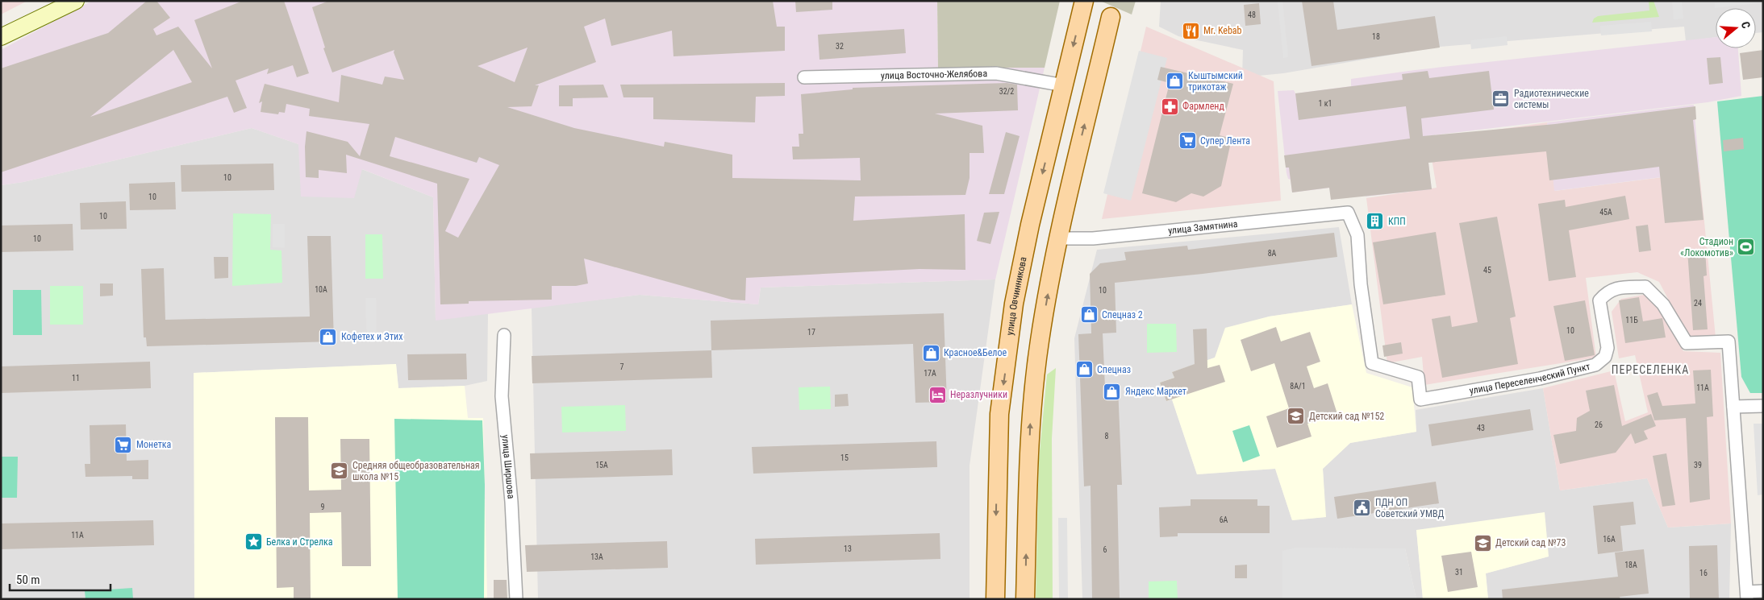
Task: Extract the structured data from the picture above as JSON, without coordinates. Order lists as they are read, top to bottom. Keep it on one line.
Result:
{"streets":{"main road":["улица Овчинникова"],"street":["улица Восточно-Желябова","улица Замятнина","улица Переселенческий Пункт","улица Ширшова"]},"crossings":[["улица Восточно-Желябова","улица Овчинникова"],["улица Замятнина","улица Переселенческий Пункт"]],"districts":["ПЕРЕСЕЛЕНКА"],"places":{"restaurant":["Mr. Kebab"],"shop":["Кыштымский трикотаж","Спецназ 2","Кофетех и Этих","Красное&Белое","Спецназ","Яндекс Маркет"],"office":["Радиотехнические системы"],"pharmacy":["Фармленд"],"supermarket":["Супер Лента","Монетка"],"building":["КПП"],"sports":["Стадион «Локомотив»"],"hotel":["Неразлучники"],"school or university":["Детский сад №152","Средняя общеобразовательная школа №15","Детский сад №73"],"public building":["ПДН ОП Советский УМВД"],"place":["Белка и Стрелка"]},"house_numbers":["48","18","32","32/2","1 к1","10","10","45А","10","10","8А","45","10А","10","24","11Б","10","17","7","17А","11","8А/1","11А","26","43","8","15","15А","39","9","6А","11А","16А","13","6","13А","18А","31","16"],"scale_bar":"50 m","north":"right"}
